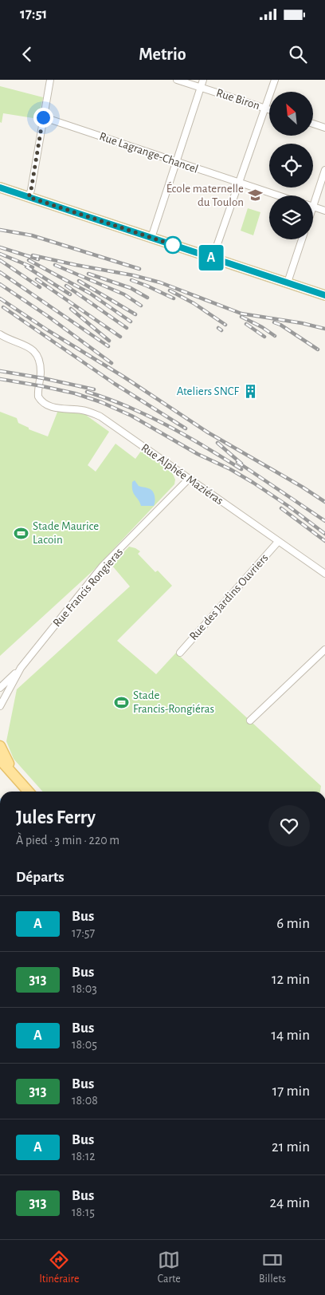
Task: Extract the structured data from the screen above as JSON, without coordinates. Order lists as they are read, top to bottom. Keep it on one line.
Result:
{"streets":{"street":["Rue Biron","Rue Lagrange-Chancel","Rue Alphée Maziéras","Rue Francis Rongieras","Rue des Jardins Ouvriers"]},"crossings":[["Rue Alphée Maziéras","Rue Francis Rongieras"],["Rue Alphée Maziéras","Rue des Jardins Ouvriers"]],"places":{"school or university":["École maternelle du Toulon"],"building":["Ateliers SNCF"],"sports":["Stade Maurice Lacoin","Stade Francis-Rongiéras"]},"lines":["bus line A"],"north":"top left","page":{"status":"17:51","header":"Metrio","on_map":"A","heading":[["Jules Ferry","À pied · 3 min · 220 m"],"Départs"],"list":[{"mark":"A","name":"Bus","note":"17:57","value":"6 min"},{"mark":"313","name":"Bus","note":"18:03","value":"12 min"},{"mark":"A","name":"Bus","note":"18:05","value":"14 min"},{"mark":"313","name":"Bus","note":"18:08","value":"17 min"},{"mark":"A","name":"Bus","note":"18:12","value":"21 min"},{"mark":"313","name":"Bus","note":"18:15","value":"24 min"}],"tabs":["Itinéraire","Carte","Billets"]}}
